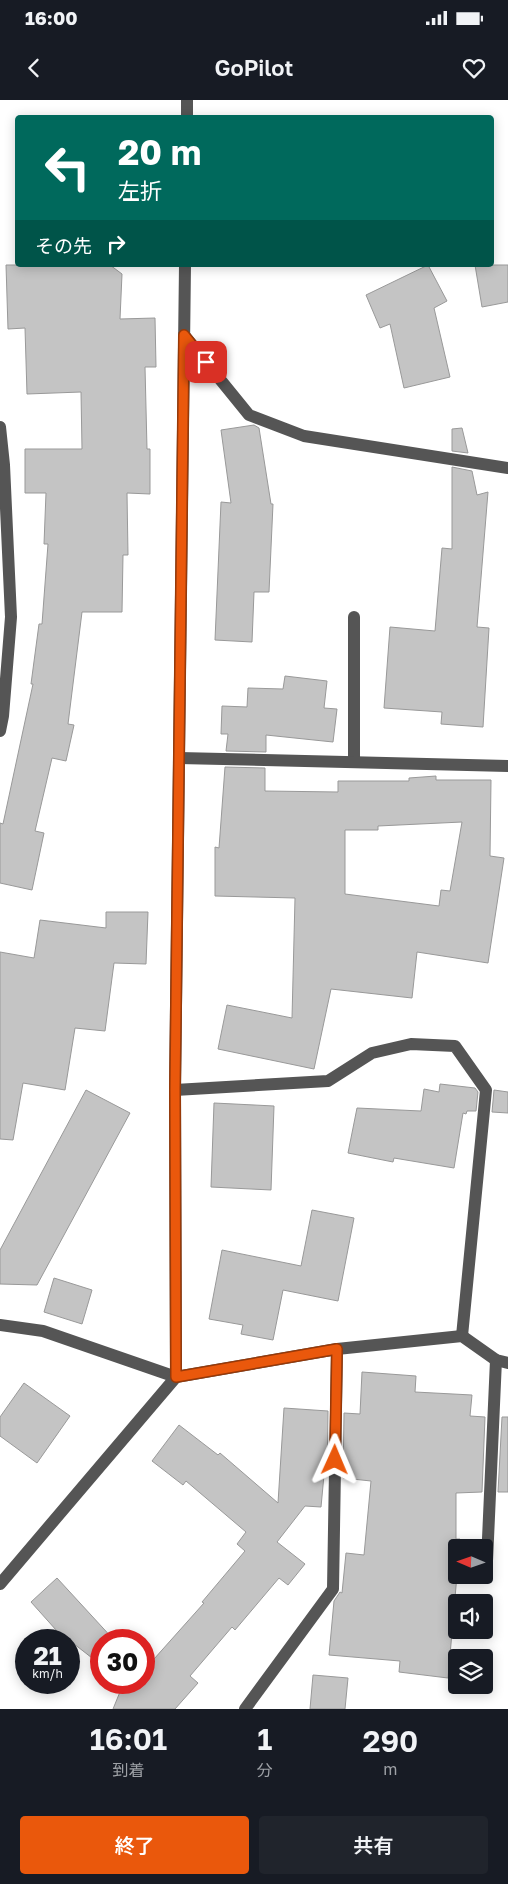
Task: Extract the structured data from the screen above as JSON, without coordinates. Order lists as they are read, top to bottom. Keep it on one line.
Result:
{"north":"left","page":{"status":"16:00","header":"GoPilot","turn":["20 m","左折"],"then":"その先","speed":"21 km/h","limit":"30","eta":["16:01","到着","1","分","290","m"],"buttons":["終了","共有"]}}
